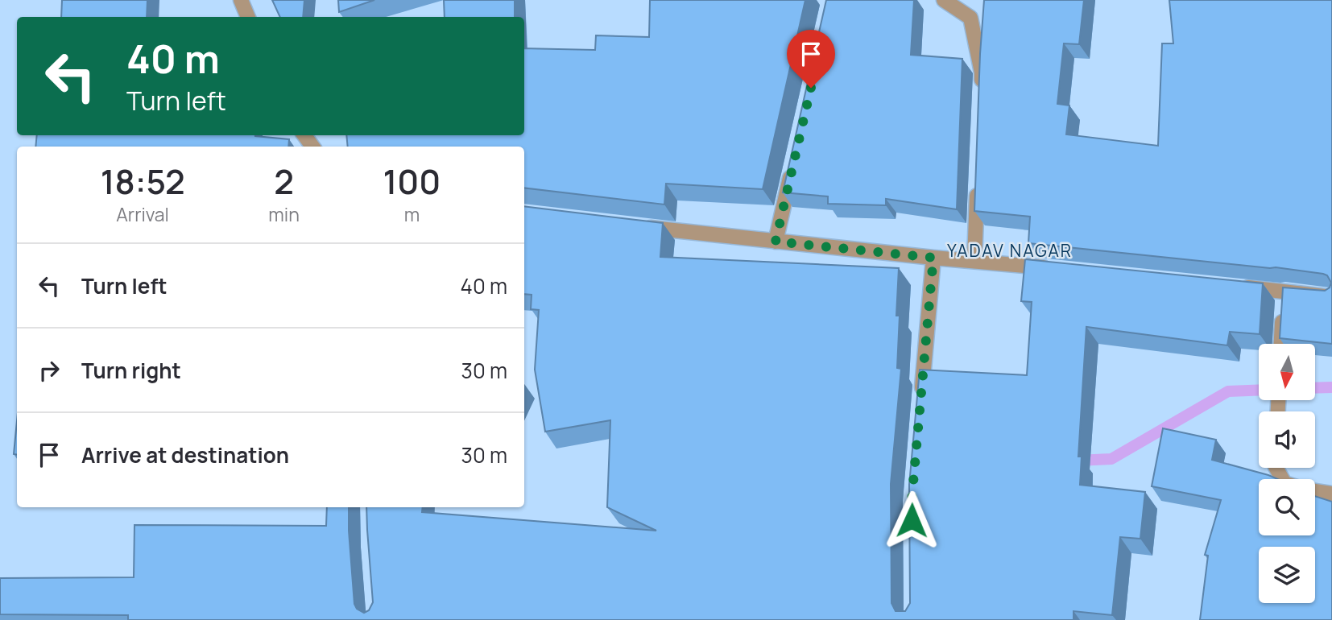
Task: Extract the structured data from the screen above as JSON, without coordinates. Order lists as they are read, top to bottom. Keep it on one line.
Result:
{"districts":["YADAV NAGAR"],"north":"bottom","page":{"turn":["40 m","Turn left"],"eta":["18:52","Arrival","2","min","100","m"],"list":[{"name":"Turn left","value":"40 m"},{"name":"Turn right","value":"30 m"},{"name":"Arrive at destination","value":"30 m"}]}}
